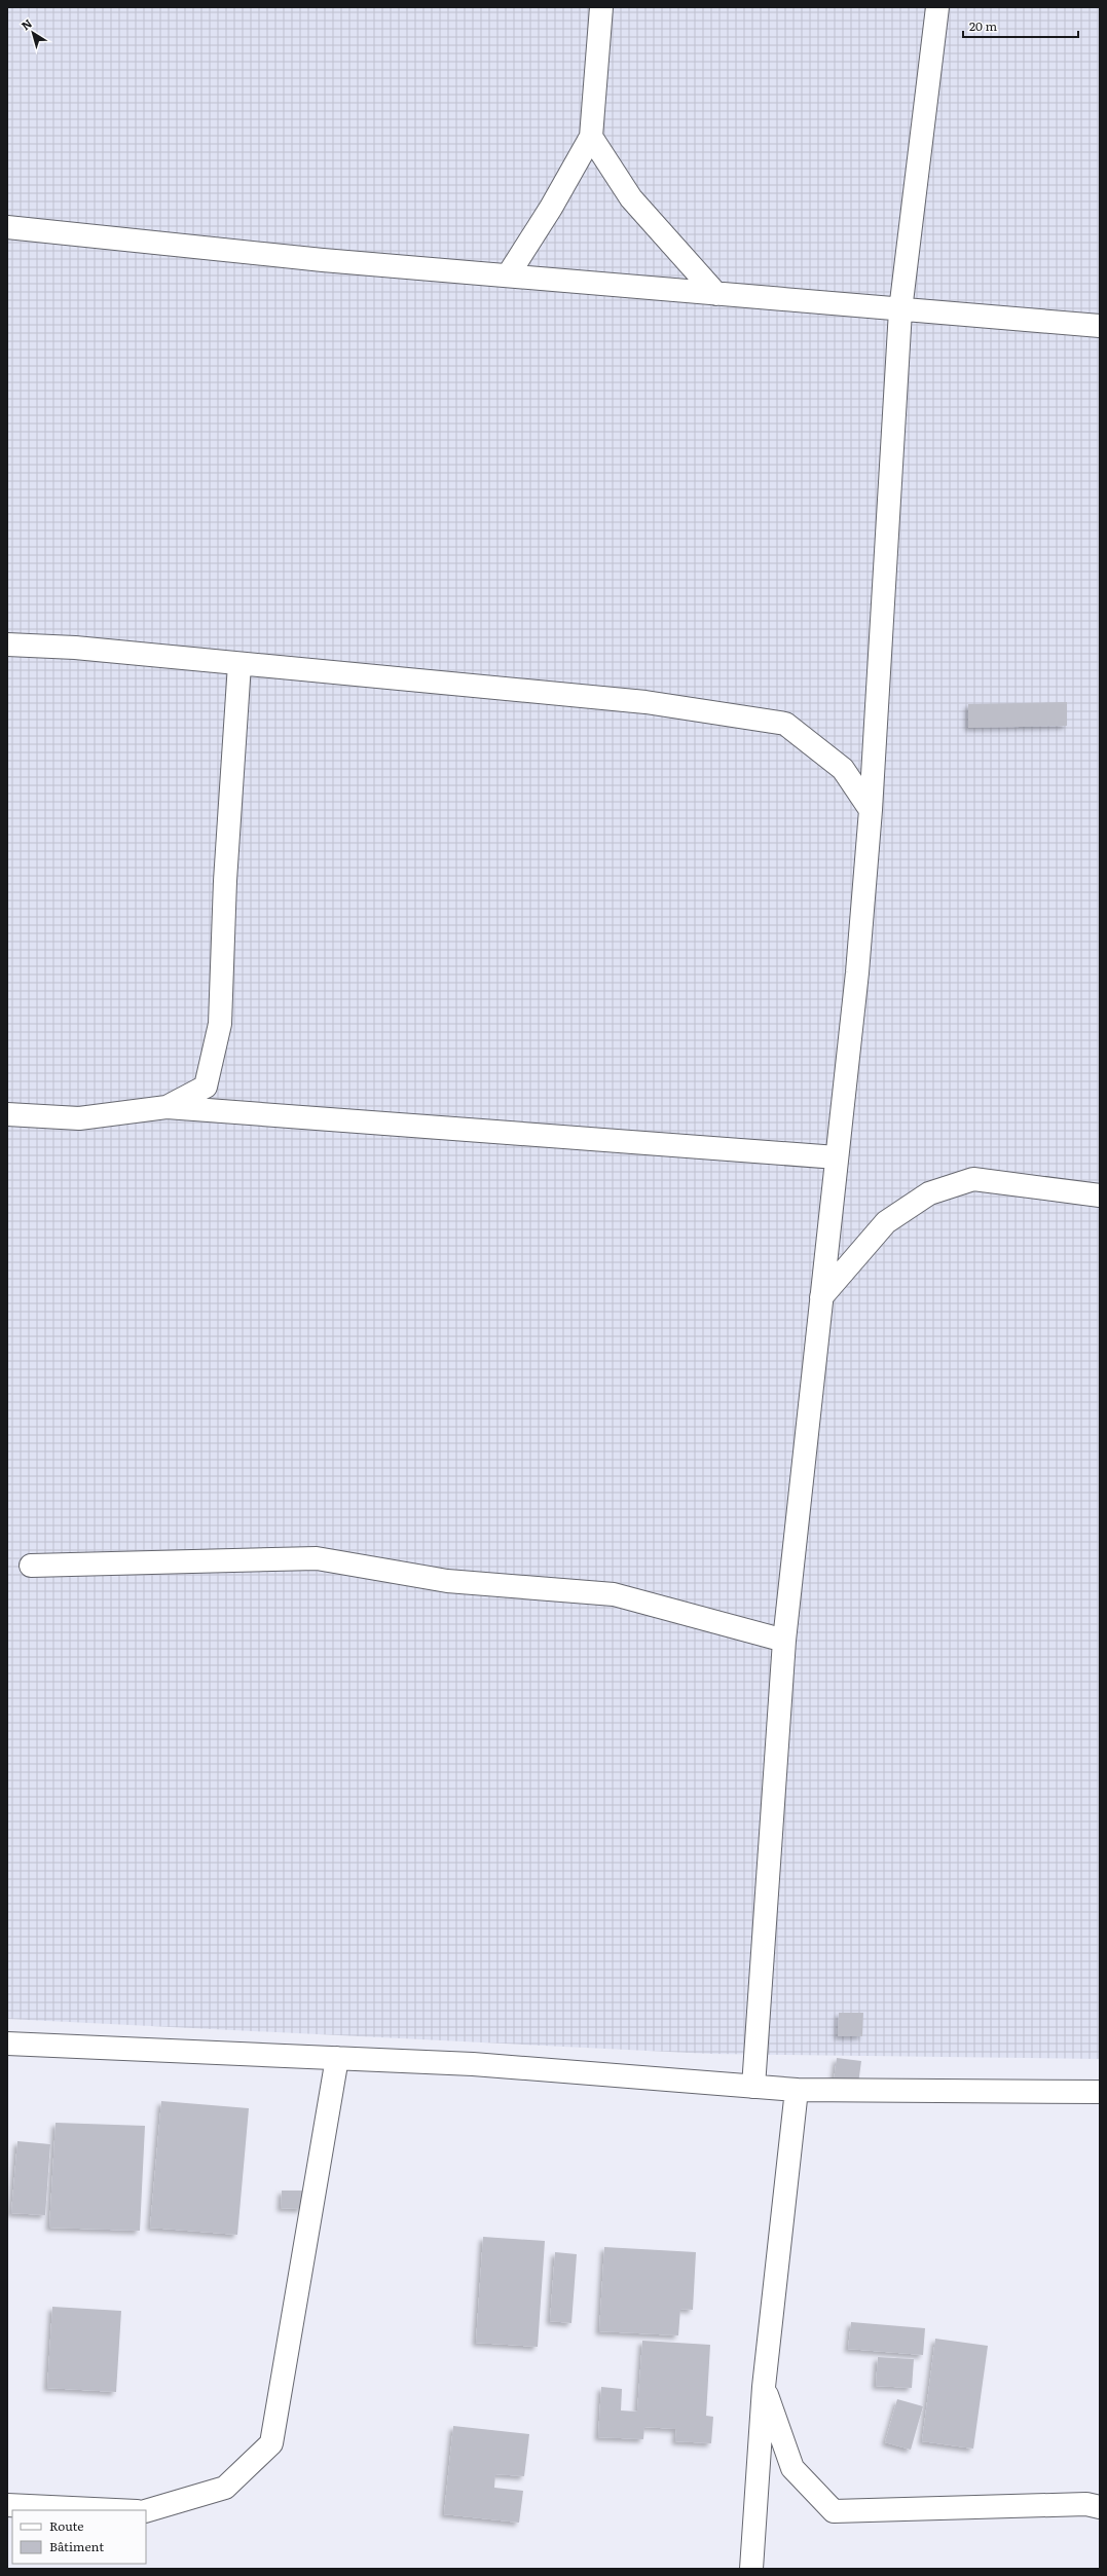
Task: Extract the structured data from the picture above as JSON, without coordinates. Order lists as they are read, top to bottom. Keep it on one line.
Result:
{"legend":["Route","Bâtiment"],"scale_bar":"20 m","north":"top left"}
